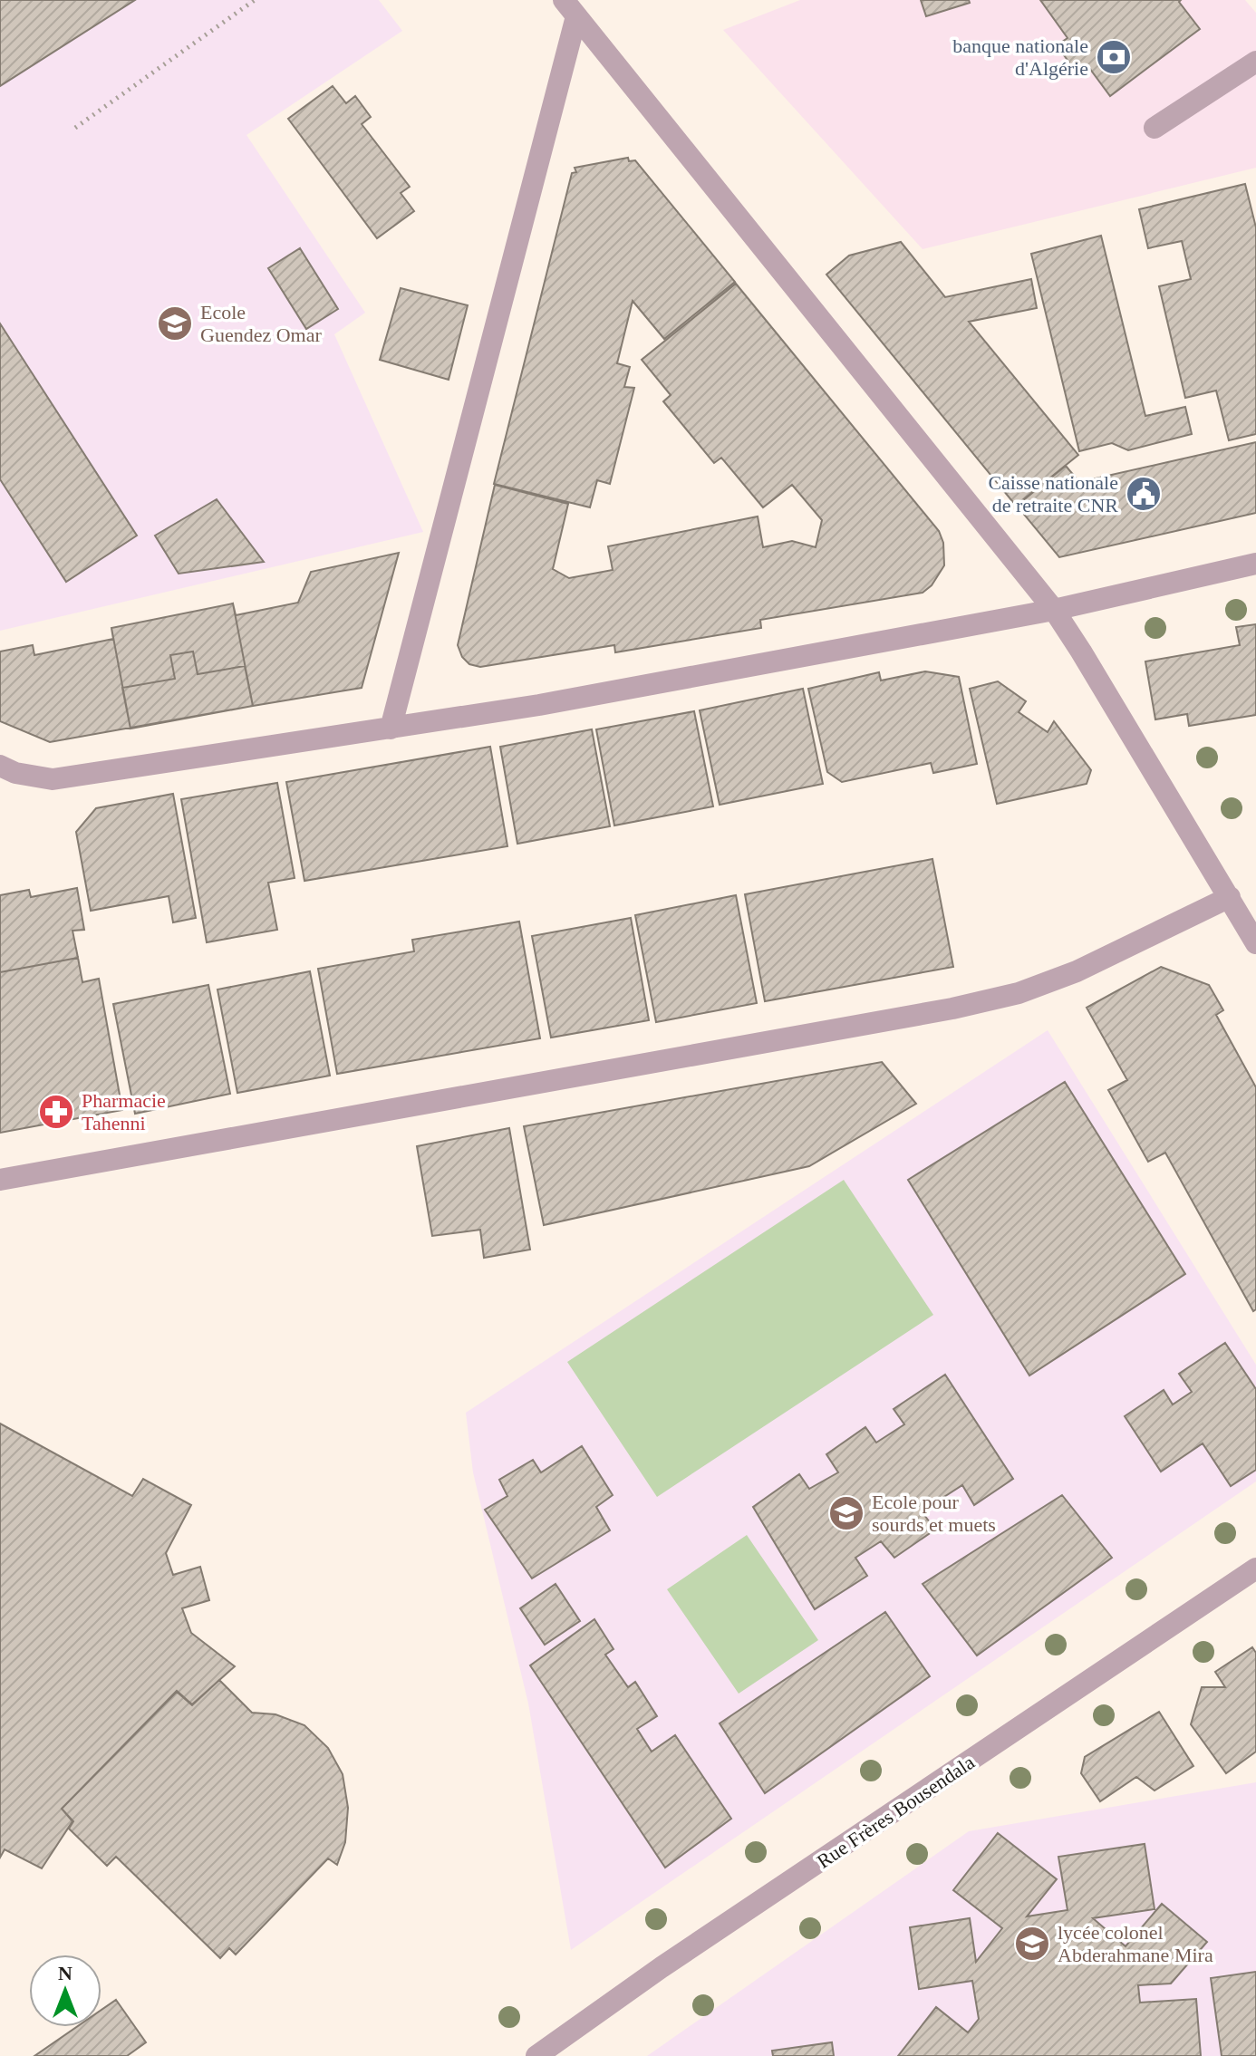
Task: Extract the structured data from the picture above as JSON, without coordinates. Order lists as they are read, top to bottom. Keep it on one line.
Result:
{"streets":{"street":["Rue Frères Bousendala"]},"places":{"bank":["banque nationale d'Algérie"],"school or university":["Ecole Guendez Omar","Ecole pour sourds et muets","lycée colonel Abderahmane Mira"],"public building":["Caisse nationale de retraite CNR"],"pharmacy":["Pharmacie Tahenni"]},"north":"top"}
